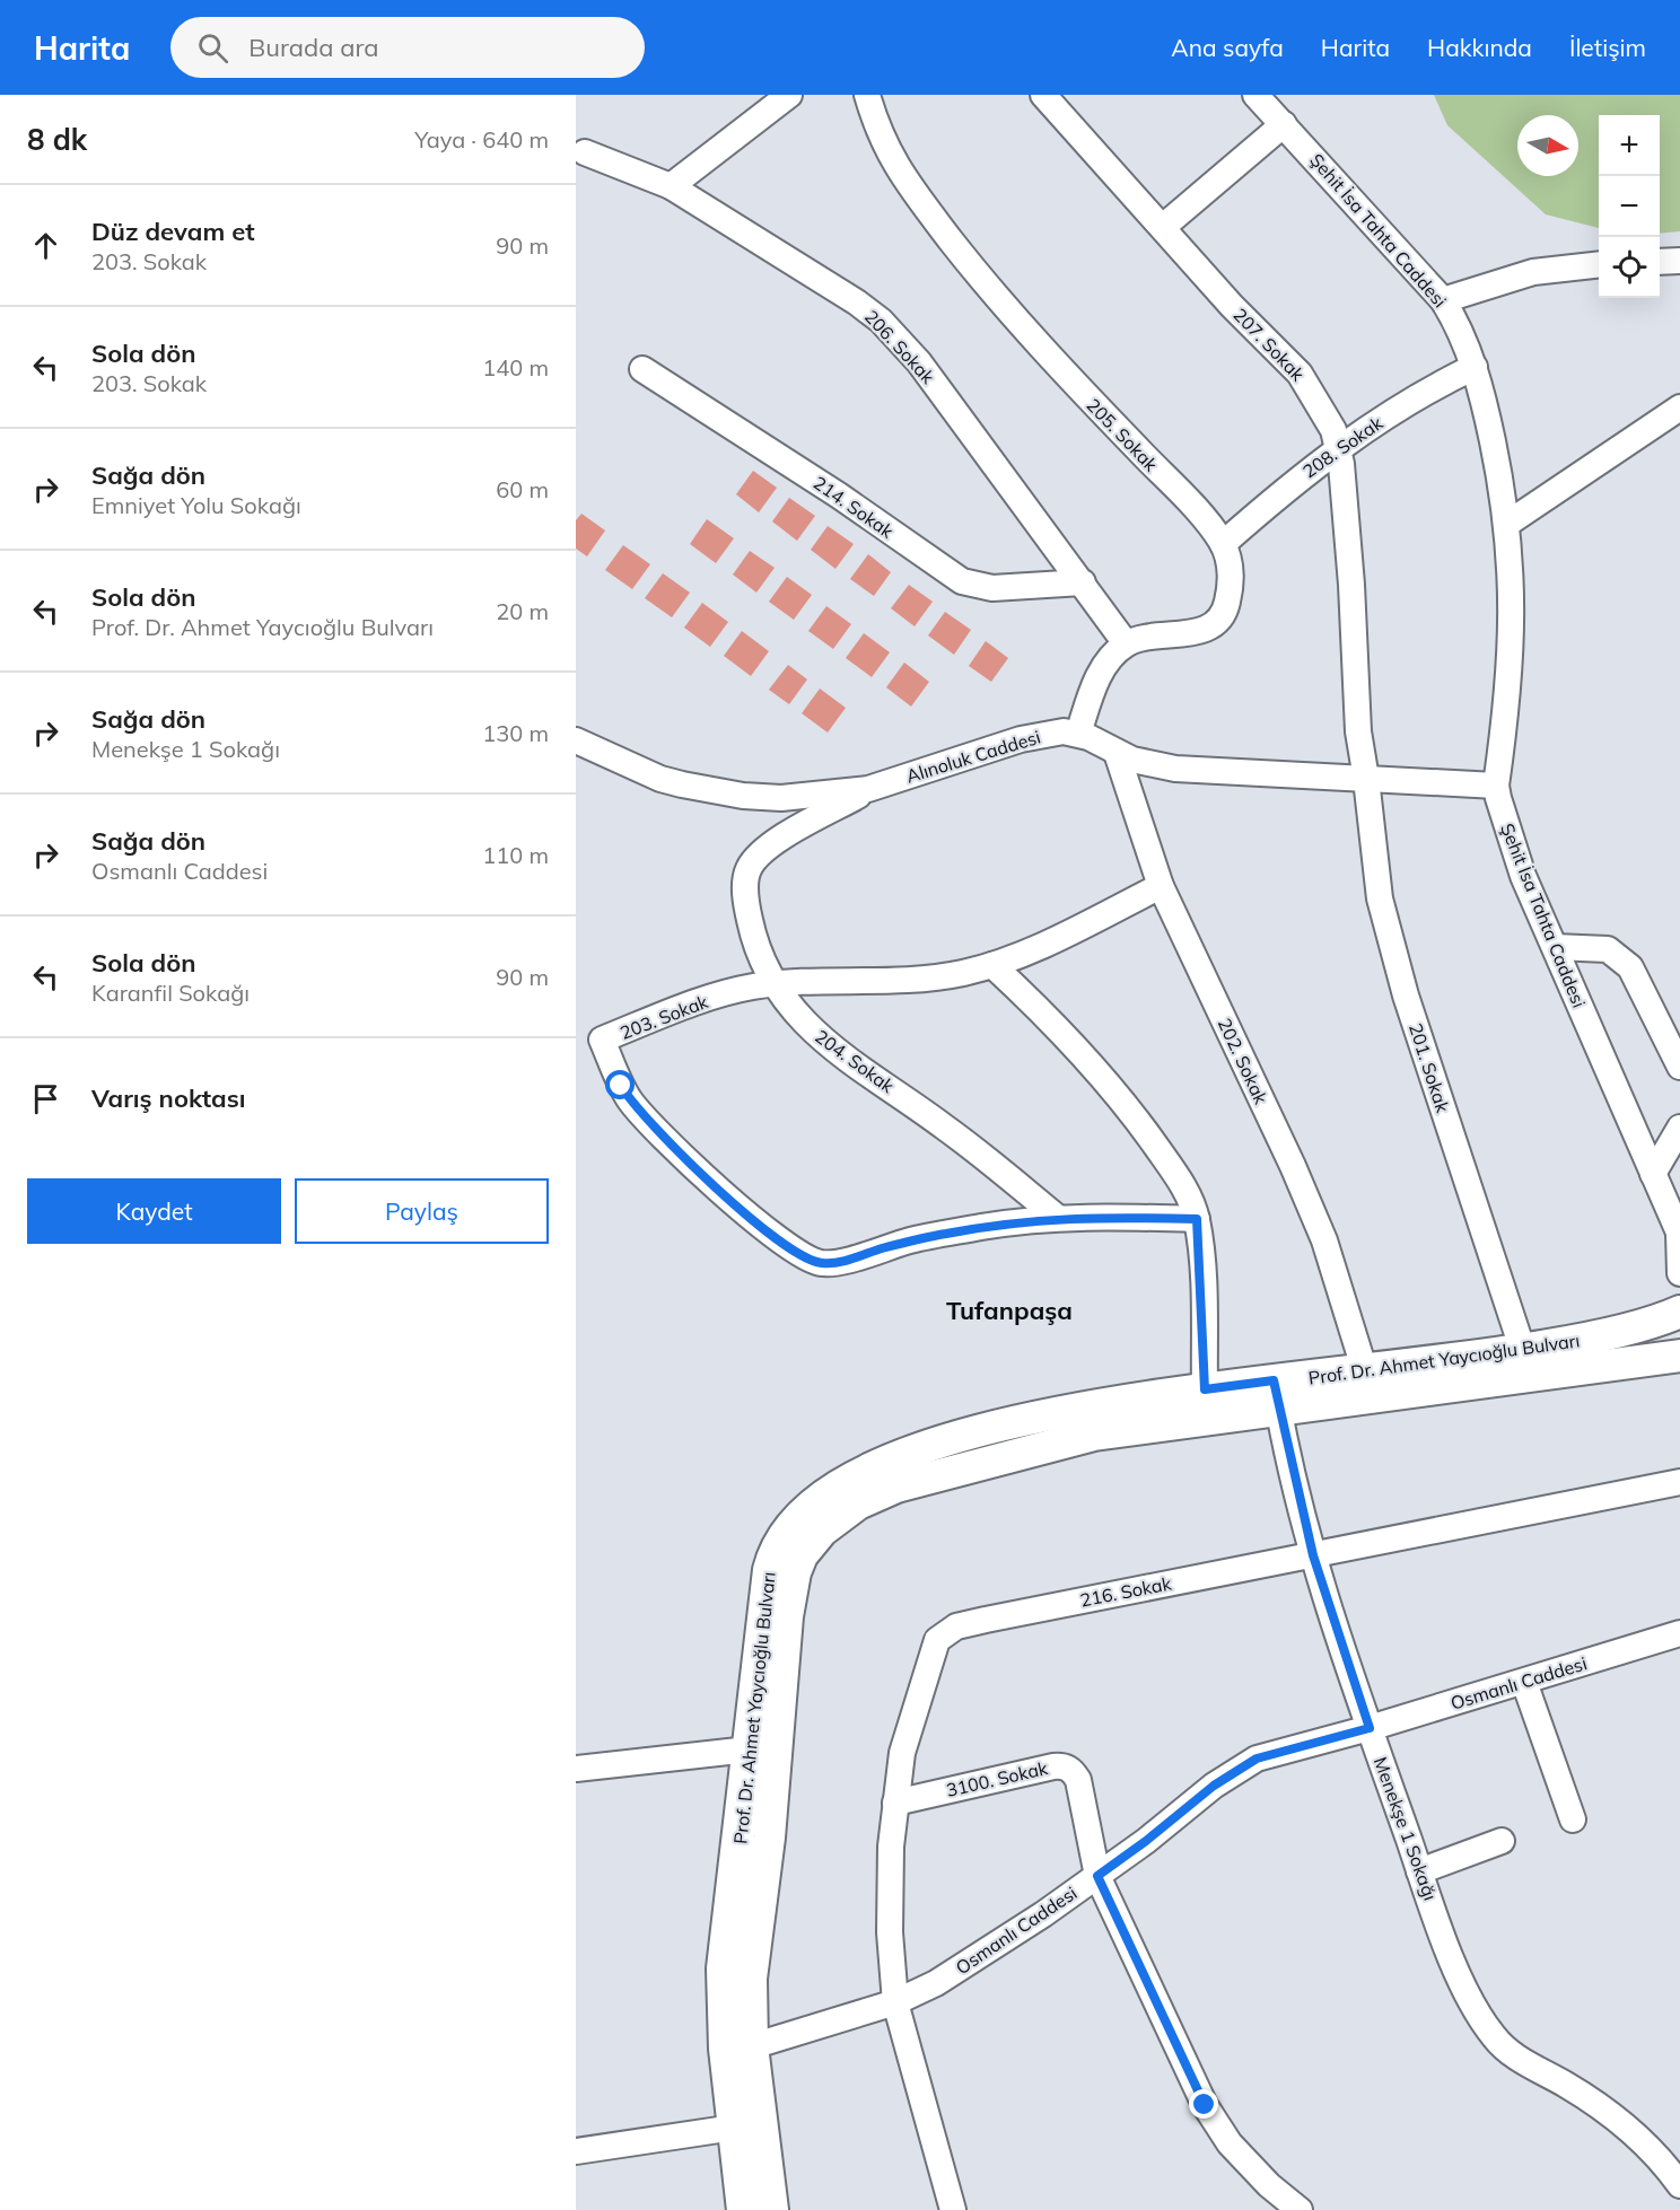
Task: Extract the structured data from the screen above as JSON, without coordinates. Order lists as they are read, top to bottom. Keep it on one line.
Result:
{"streets":{"main road":["Prof. Dr. Ahmet Yaycıoğlu Bulvarı"],"street":["Şehit İsa Tahta Caddesi","207. Sokak","206. Sokak","205. Sokak","208. Sokak","214. Sokak","Alınoluk Caddesi","203. Sokak","204. Sokak","202. Sokak","201. Sokak","216. Sokak","Osmanlı Caddesi","3100. Sokak","Menekşe 1 Sokağı"]},"crossings":[["Şehit İsa Tahta Caddesi","208. Sokak"],["Şehit İsa Tahta Caddesi","Alınoluk Caddesi"],["207. Sokak","208. Sokak"],["207. Sokak","Alınoluk Caddesi"],["207. Sokak","201. Sokak"],["206. Sokak","205. Sokak"],["206. Sokak","214. Sokak"],["205. Sokak","208. Sokak"],["Alınoluk Caddesi","204. Sokak"],["Alınoluk Caddesi","202. Sokak"],["Alınoluk Caddesi","201. Sokak"],["203. Sokak","204. Sokak"],["203. Sokak","202. Sokak"],["202. Sokak","Prof. Dr. Ahmet Yaycıoğlu Bulvarı"],["201. Sokak","Prof. Dr. Ahmet Yaycıoğlu Bulvarı"],["Prof. Dr. Ahmet Yaycıoğlu Bulvarı","Osmanlı Caddesi"],["Prof. Dr. Ahmet Yaycıoğlu Bulvarı","Menekşe 1 Sokağı"],["216. Sokak","Osmanlı Caddesi"],["216. Sokak","3100. Sokak"],["216. Sokak","Menekşe 1 Sokağı"],["Osmanlı Caddesi","3100. Sokak"],["Osmanlı Caddesi","Menekşe 1 Sokağı"]],"districts":["Tufanpaşa"],"north":"right","page":{"header":"Harita","search":"Burada ara","nav":["Ana sayfa","Harita","Hakkında","İletişim"],"heading":["8 dk","Yaya · 640 m"],"map_buttons":["+","−"],"list":[["Düz devam et","203. Sokak","90 m"],["Sola dön","203. Sokak","140 m"],["Sağa dön","Emniyet Yolu Sokağı","60 m"],["Sola dön","Prof. Dr. Ahmet Yaycıoğlu Bulvarı","20 m"],["Sağa dön","Menekşe 1 Sokağı","130 m"],["Sağa dön","Osmanlı Caddesi","110 m"],["Sola dön","Karanfil Sokağı","90 m"],"Varış noktası"],"buttons":["Kaydet","Paylaş"]}}
